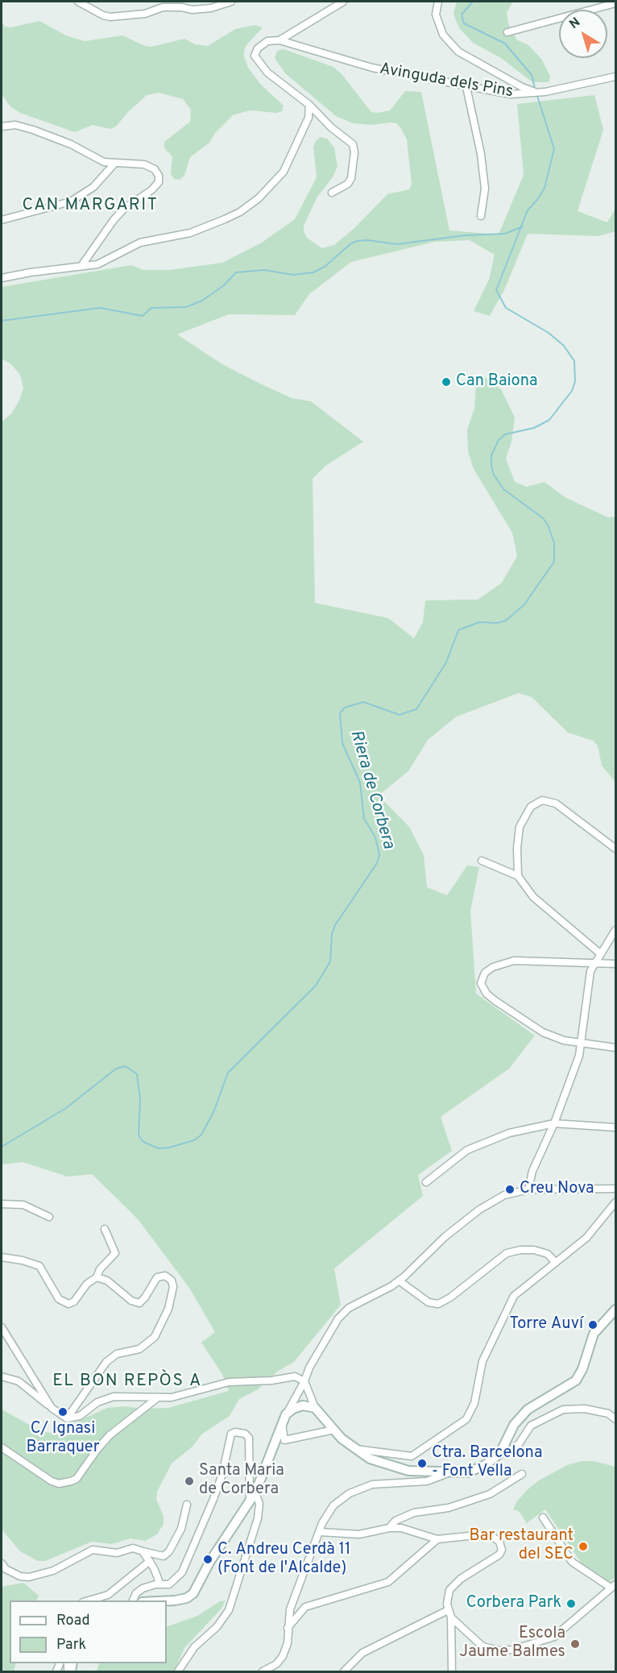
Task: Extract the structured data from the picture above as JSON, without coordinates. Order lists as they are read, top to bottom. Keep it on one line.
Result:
{"streets":{"street":["Avinguda dels Pins"]},"districts":["CAN MARGARIT","EL BON REPÒS A"],"water":["Riera de Corbera"],"places":["Can Baiona","Creu Nova","Torre Auví","C/ Ignasi Barraquer","Ctra. Barcelona - Font Vella","Santa Maria de Corbera","Bar restaurant del SEC","C. Andreu Cerdà 11 (Font de l'Alcalde)","Corbera Park","Escola Jaume Balmes"],"legend":["Road","Park"],"north":"top left"}
